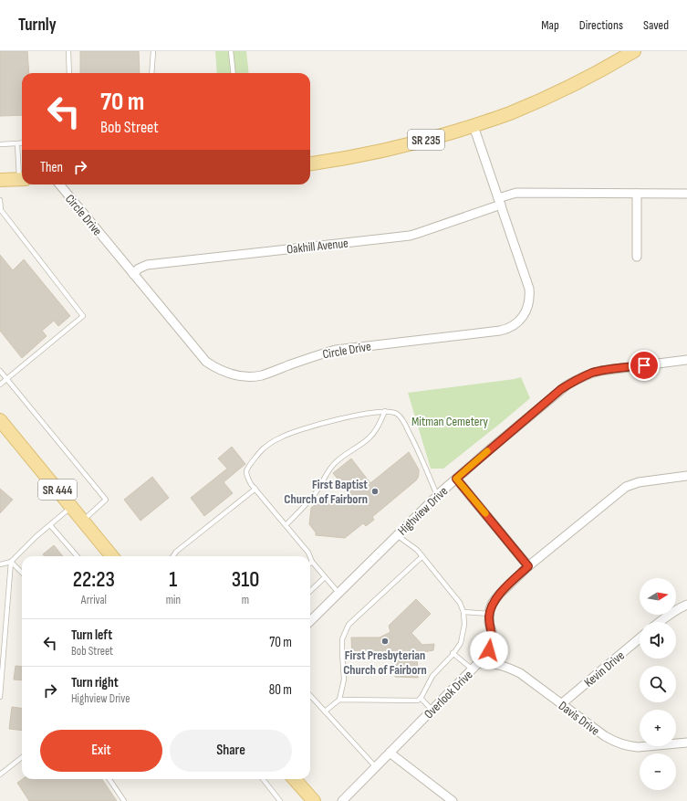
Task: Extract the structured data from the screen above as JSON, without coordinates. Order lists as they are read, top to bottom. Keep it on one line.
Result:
{"streets":{"main road":["SR 235","SR 444"],"street":["Circle Drive","Oakhill Avenue","Highview Drive","Kevin Drive","Overlook Drive","Davis Drive"]},"crossings":[["SR 235","Circle Drive"],["Circle Drive","Oakhill Avenue"],["Kevin Drive","Davis Drive"],["Overlook Drive","Davis Drive"]],"parks":["Mitman Cemetery"],"places":["First Baptist Church of Fairborn","First Presbyterian Church of Fairborn"],"north":"right","page":{"header":"Turnly","nav":["Map","Directions","Saved"],"turn":["70 m","Bob Street"],"then":"Then","eta":["22:23","Arrival","1","min","310","m"],"map_buttons":["+","−"],"list":[{"name":"Turn left","note":"Bob Street","value":"70 m"},{"name":"Turn right","note":"Highview Drive","value":"80 m"}],"buttons":["Exit","Share"]}}
